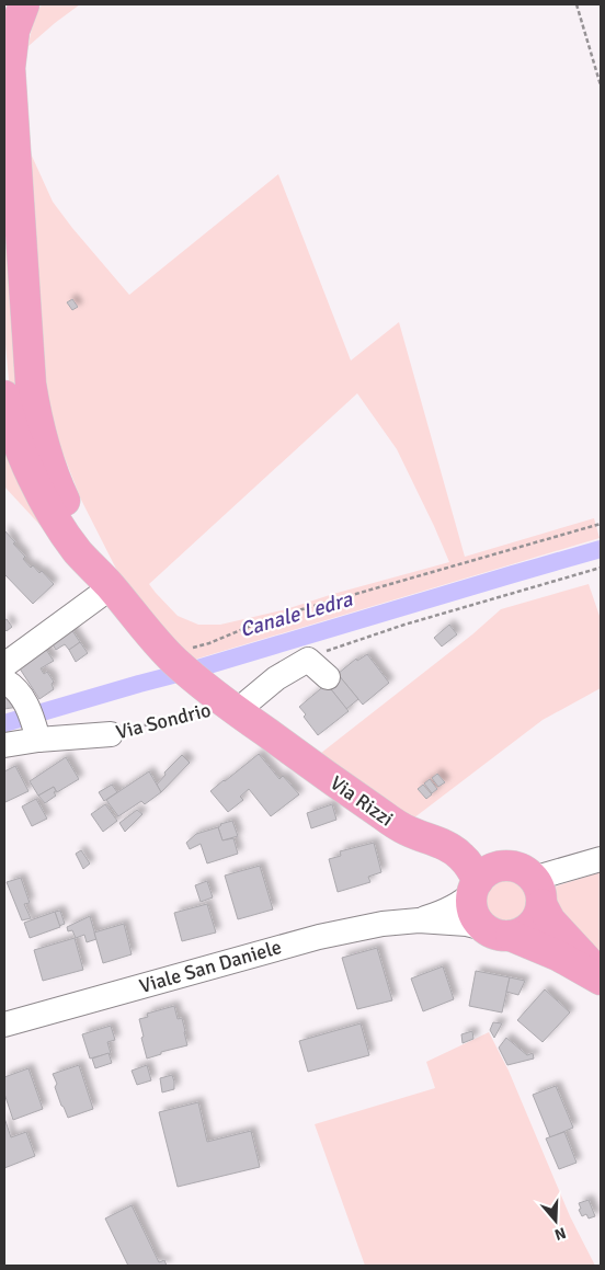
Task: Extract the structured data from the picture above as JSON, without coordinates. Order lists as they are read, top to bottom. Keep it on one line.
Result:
{"streets":{"main road":["Via Sondrio","Via Rizzi","Viale San Daniele"]},"crossings":[["Via Sondrio","Via Rizzi"],["Via Rizzi","Viale San Daniele"]],"water":["Canale Ledra"],"north":"bottom"}
